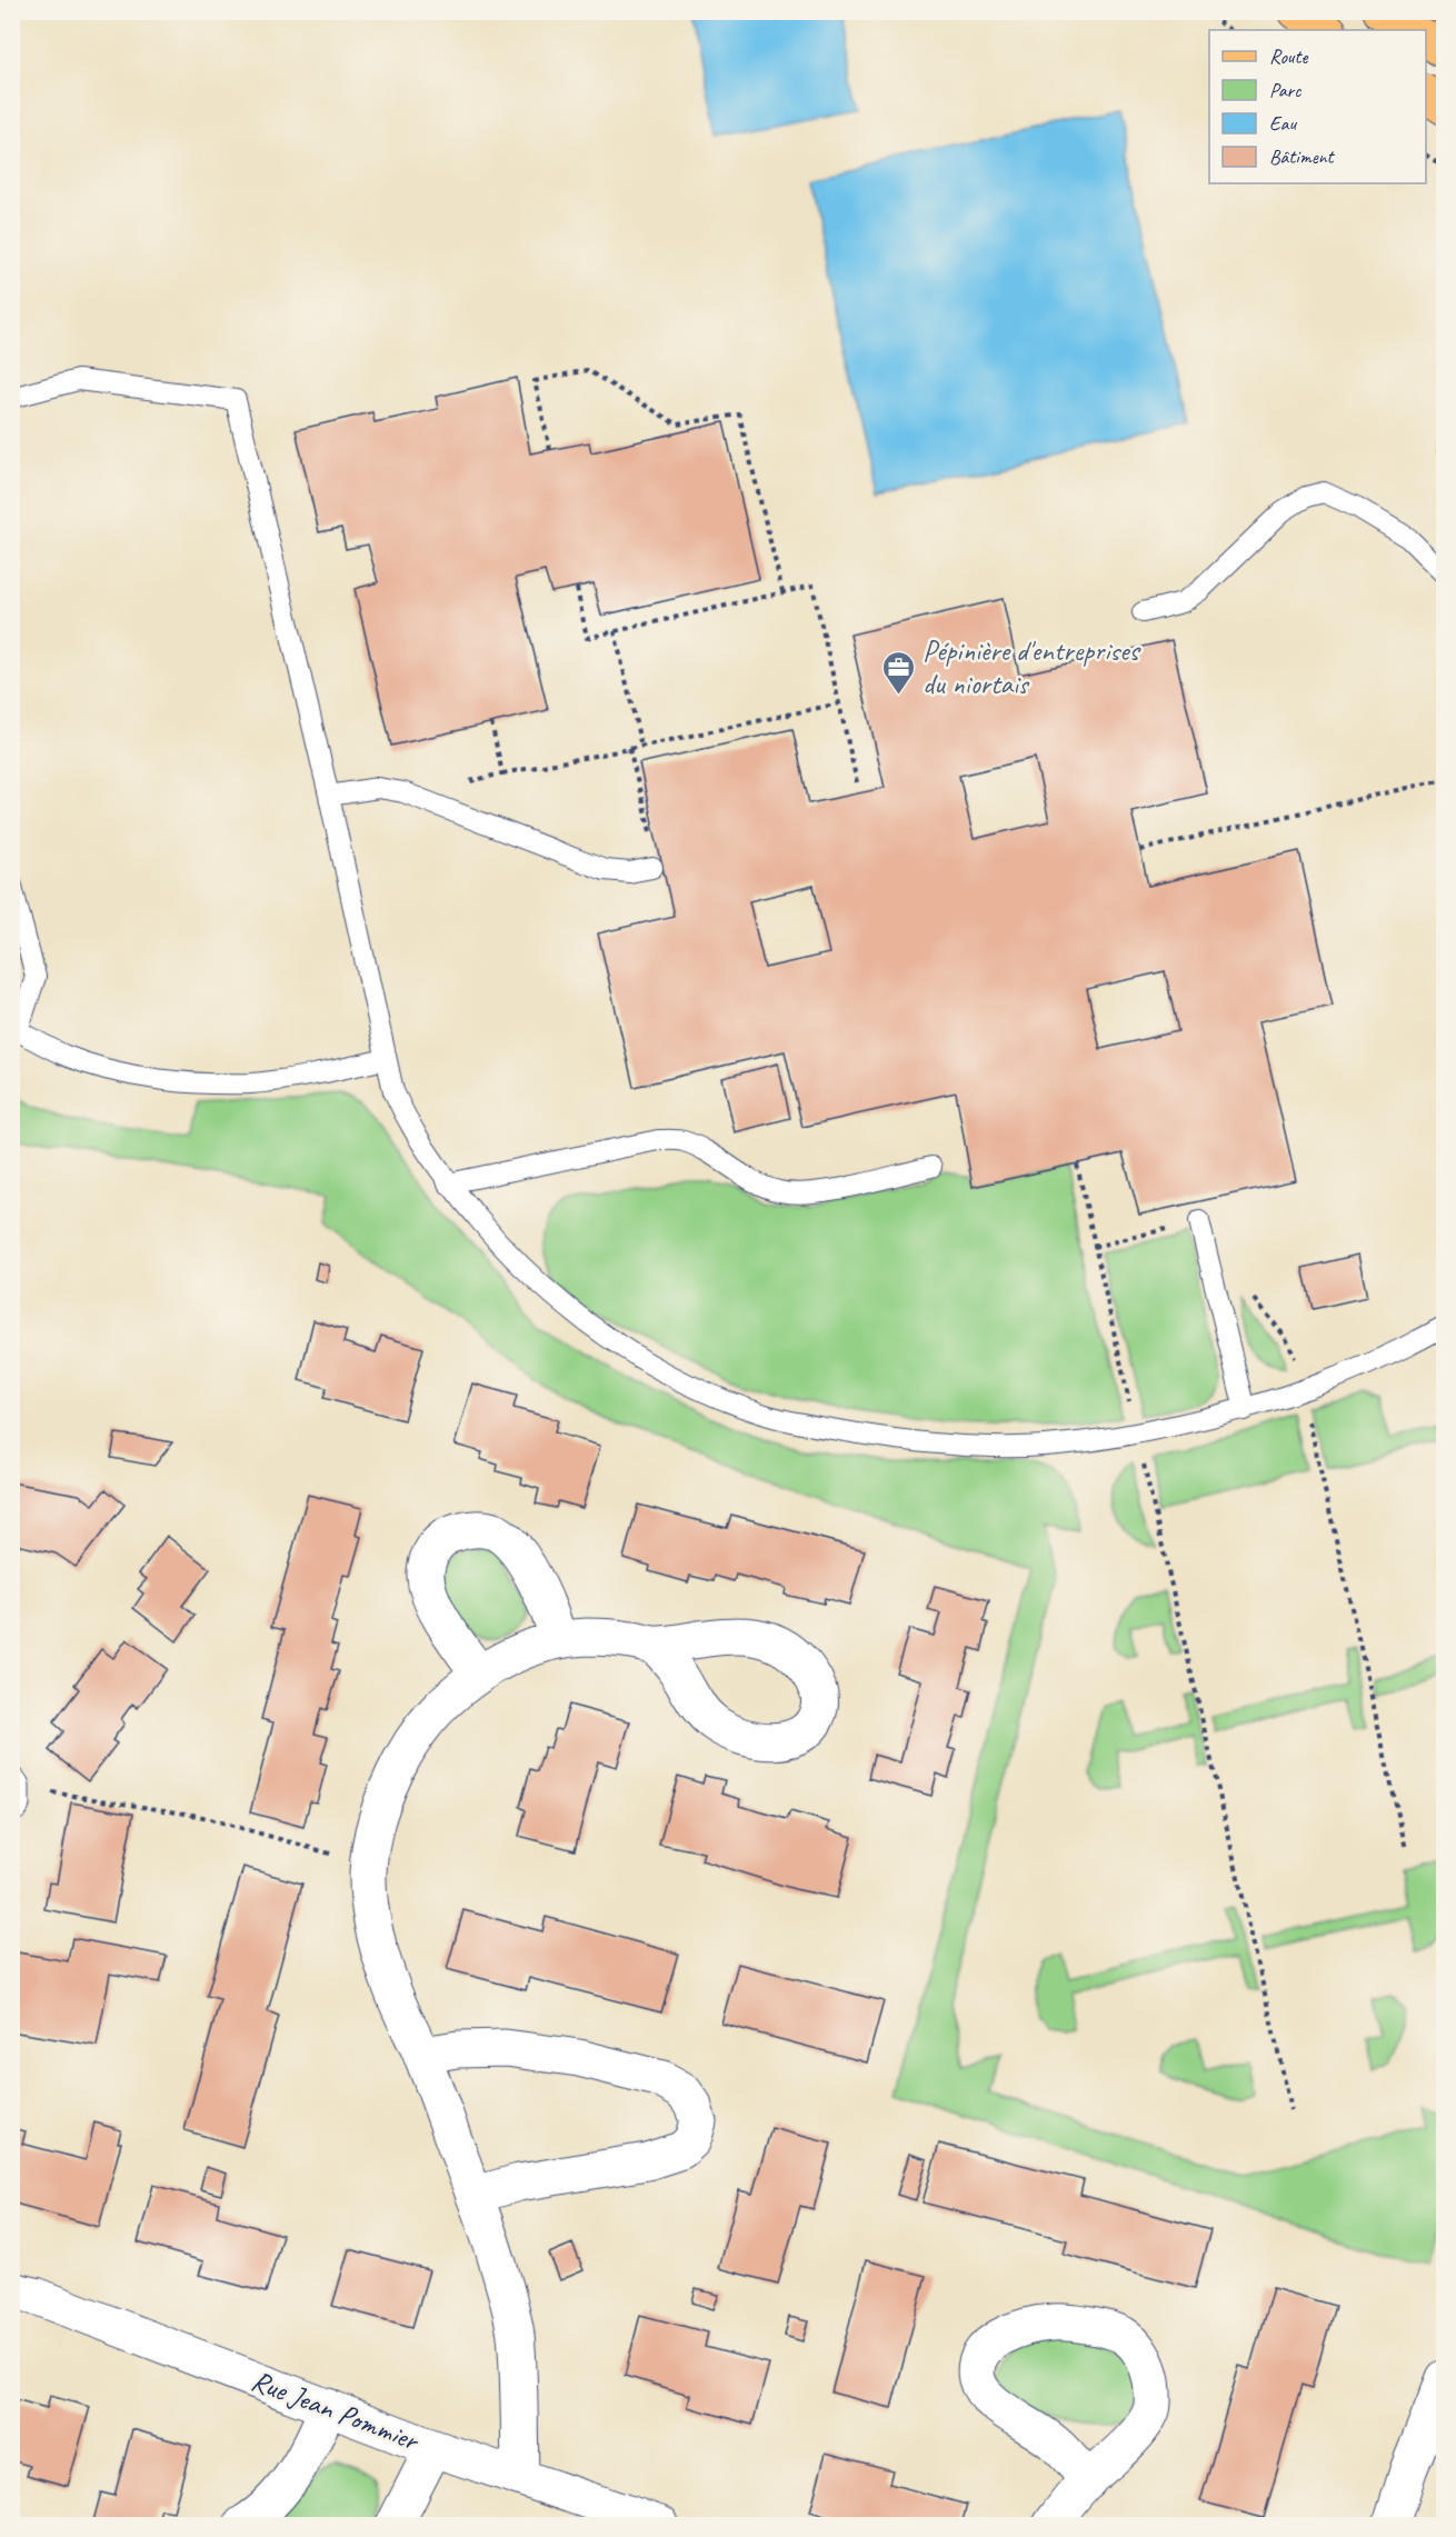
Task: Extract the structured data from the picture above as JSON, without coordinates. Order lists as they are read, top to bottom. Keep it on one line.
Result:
{"streets":{"street":["Rue Jean Pommier"]},"places":{"office":["Pépinière d'entreprises du niortais"]},"legend":["Route","Parc","Eau","Bâtiment"]}
